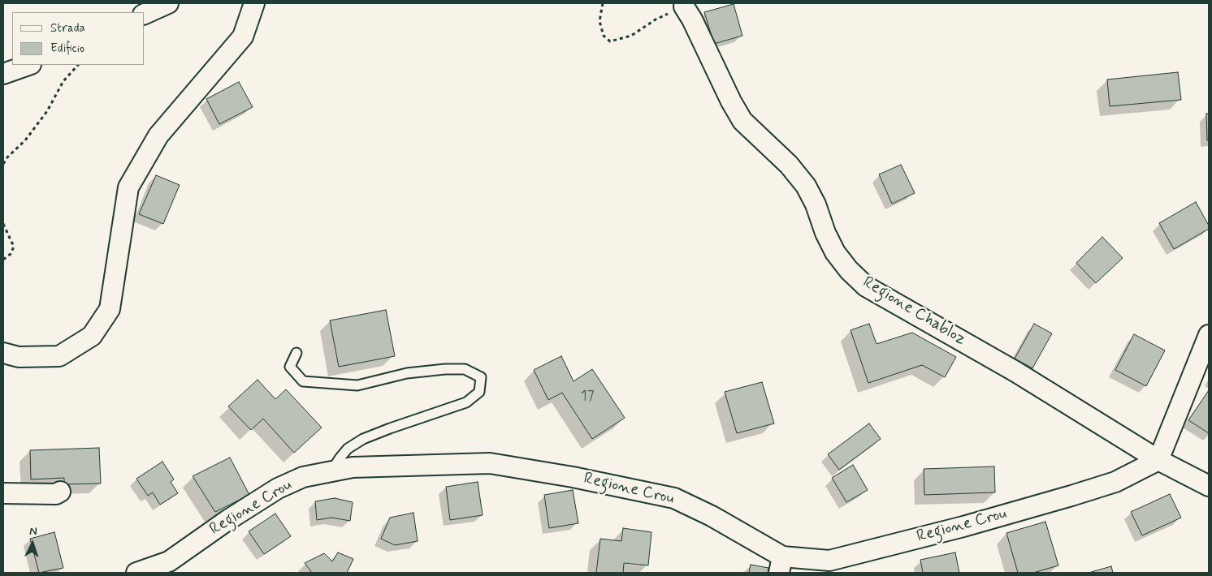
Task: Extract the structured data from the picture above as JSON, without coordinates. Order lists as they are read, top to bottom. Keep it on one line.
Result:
{"streets":{"street":["Regione Chabloz","Regione Crou"]},"crossings":[["Regione Chabloz","Regione Crou"]],"house_numbers":["17"],"legend":["Strada","Edificio"],"north":"top"}
